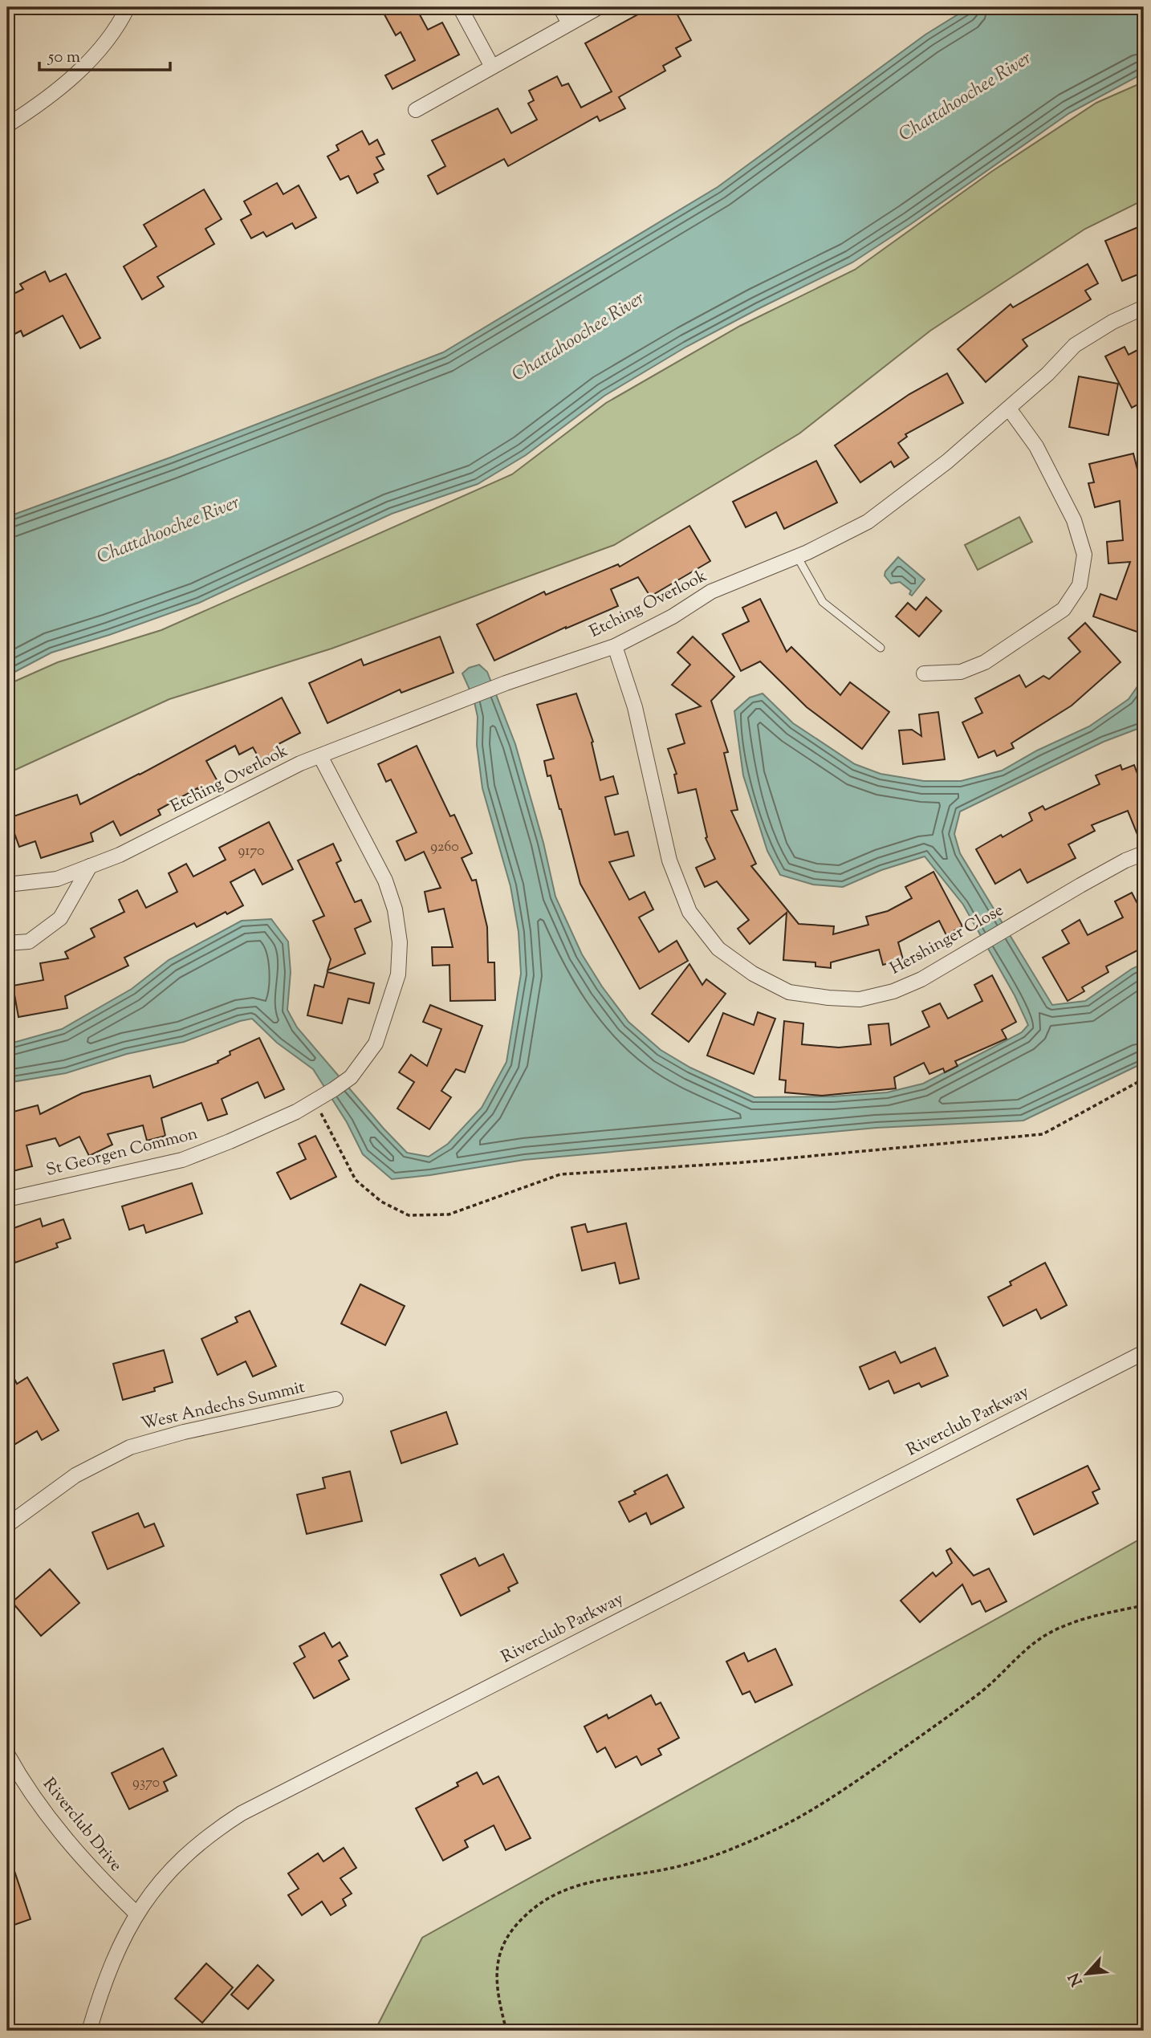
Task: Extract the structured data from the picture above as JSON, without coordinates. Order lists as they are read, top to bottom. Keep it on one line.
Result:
{"streets":{"street":["Etching Overlook","Hershinger Close","St Georgen Common","West Andechs Summit","Riverclub Parkway","Riverclub Drive"]},"crossings":[["Etching Overlook","Hershinger Close"],["Etching Overlook","St Georgen Common"],["Riverclub Parkway","Riverclub Drive"]],"water":["Chattahoochee River"],"house_numbers":["9260","9170","9370"],"scale_bar":"50 m","north":"bottom left"}
